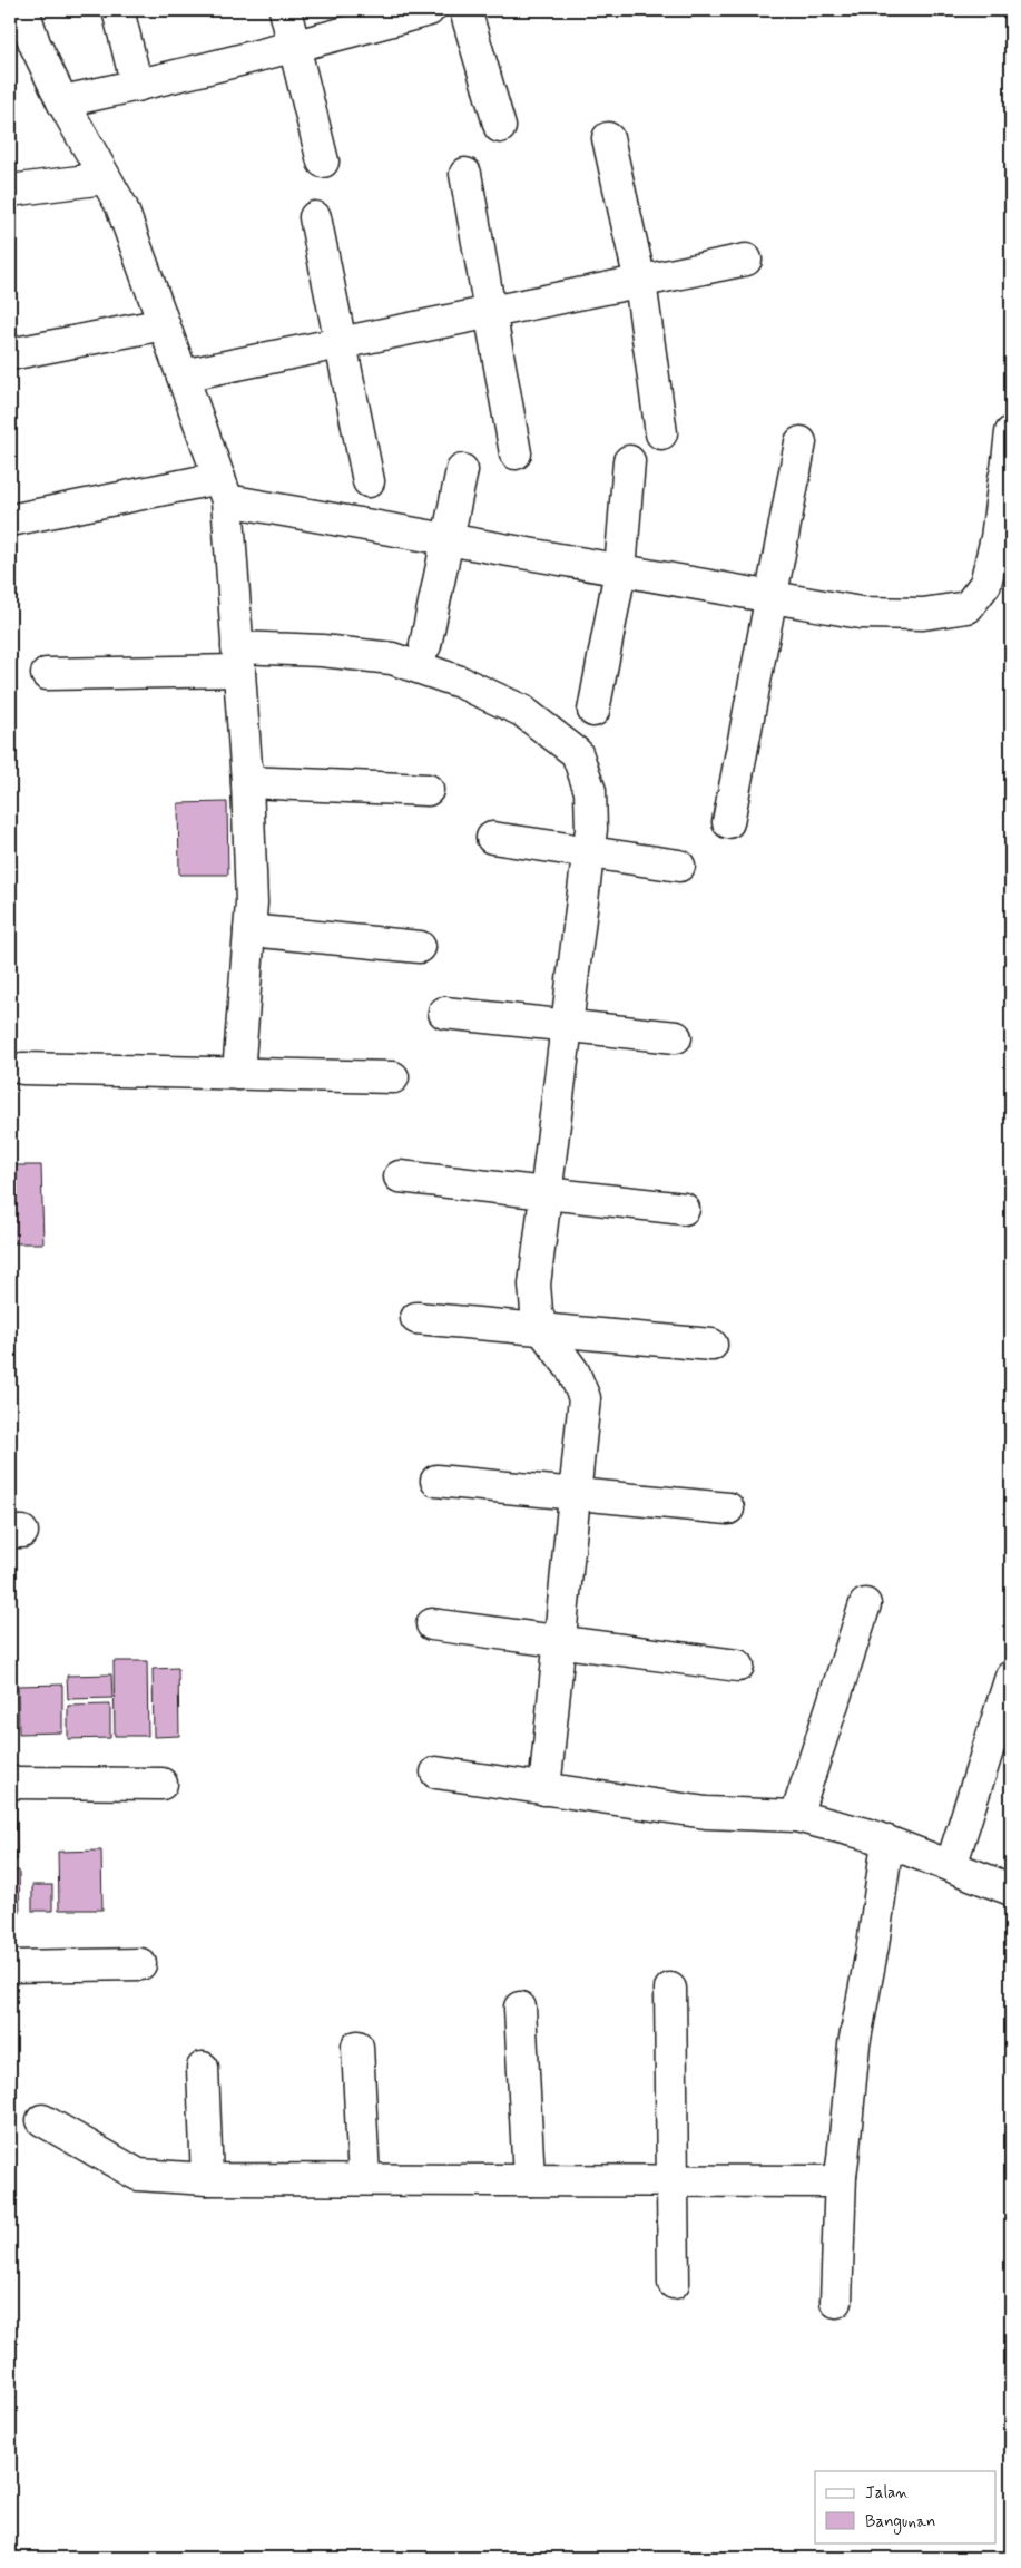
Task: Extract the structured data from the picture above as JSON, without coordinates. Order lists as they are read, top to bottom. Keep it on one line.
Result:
{"legend":["Jalan","Bangunan"]}
